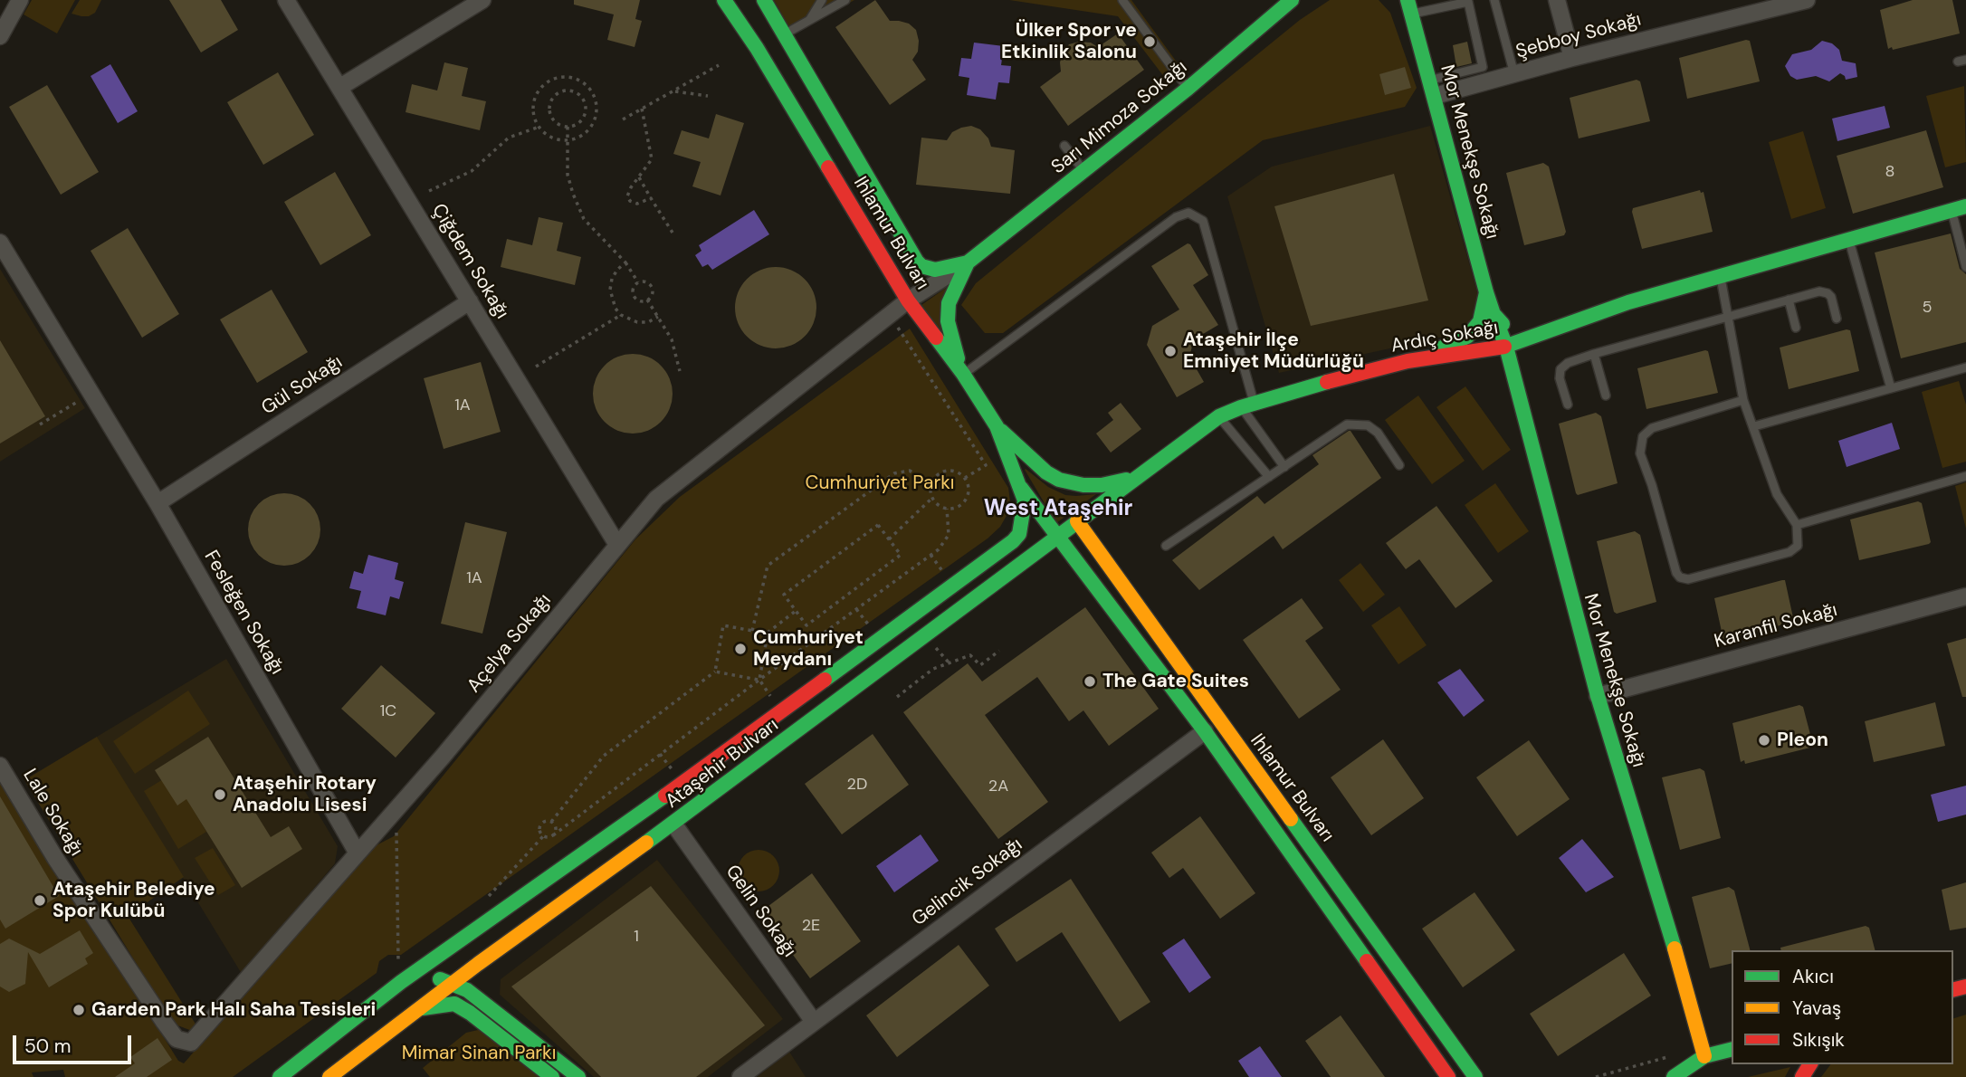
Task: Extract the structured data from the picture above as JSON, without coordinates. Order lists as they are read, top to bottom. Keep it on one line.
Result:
{"streets":{"main road":["Sarı Mimoza Sokağı","Mor Menekşe Sokağı","Ihlamur Bulvarı","Ardıç Sokağı","Ataşehir Bulvarı","Gelincik Sokağı"],"street":["Şebboy Sokağı","Çiğdem Sokağı","Gül Sokağı","Fesleğen Sokağı","Karanfil Sokağı","Açelya Sokağı","Lale Sokağı","Gelin Sokağı"]},"crossings":[["Şebboy Sokağı","Mor Menekşe Sokağı"],["Sarı Mimoza Sokağı","Ihlamur Bulvarı"],["Sarı Mimoza Sokağı","Açelya Sokağı"],["Mor Menekşe Sokağı","Ardıç Sokağı"],["Mor Menekşe Sokağı","Karanfil Sokağı"],["Ihlamur Bulvarı","Ardıç Sokağı"],["Ihlamur Bulvarı","Açelya Sokağı"],["Ihlamur Bulvarı","Ataşehir Bulvarı"],["Ihlamur Bulvarı","Gelincik Sokağı"],["Çiğdem Sokağı","Gül Sokağı"],["Çiğdem Sokağı","Açelya Sokağı"],["Ardıç Sokağı","Ataşehir Bulvarı"],["Gül Sokağı","Fesleğen Sokağı"],["Fesleğen Sokağı","Açelya Sokağı"],["Açelya Sokağı","Lale Sokağı"],["Ataşehir Bulvarı","Gelin Sokağı"],["Gelincik Sokağı","Gelin Sokağı"]],"districts":["West Ataşehir"],"parks":["Cumhuriyet Parkı","Mimar Sinan Parkı"],"places":["Ülker Spor ve Etkinlik Salonu","Ataşehir İlçe Emniyet Müdürlüğü","Cumhuriyet Meydanı","The Gate Suites","Pleon","Ataşehir Rotary Anadolu Lisesi","Ataşehir Belediye Spor Kulübü","Garden Park Halı Saha Tesisleri"],"house_numbers":["8","5","1A","1A","1C","2D","2A","2E","1"],"legend":["Akıcı","Yavaş","Sıkışık"],"scale_bar":"50 m"}
